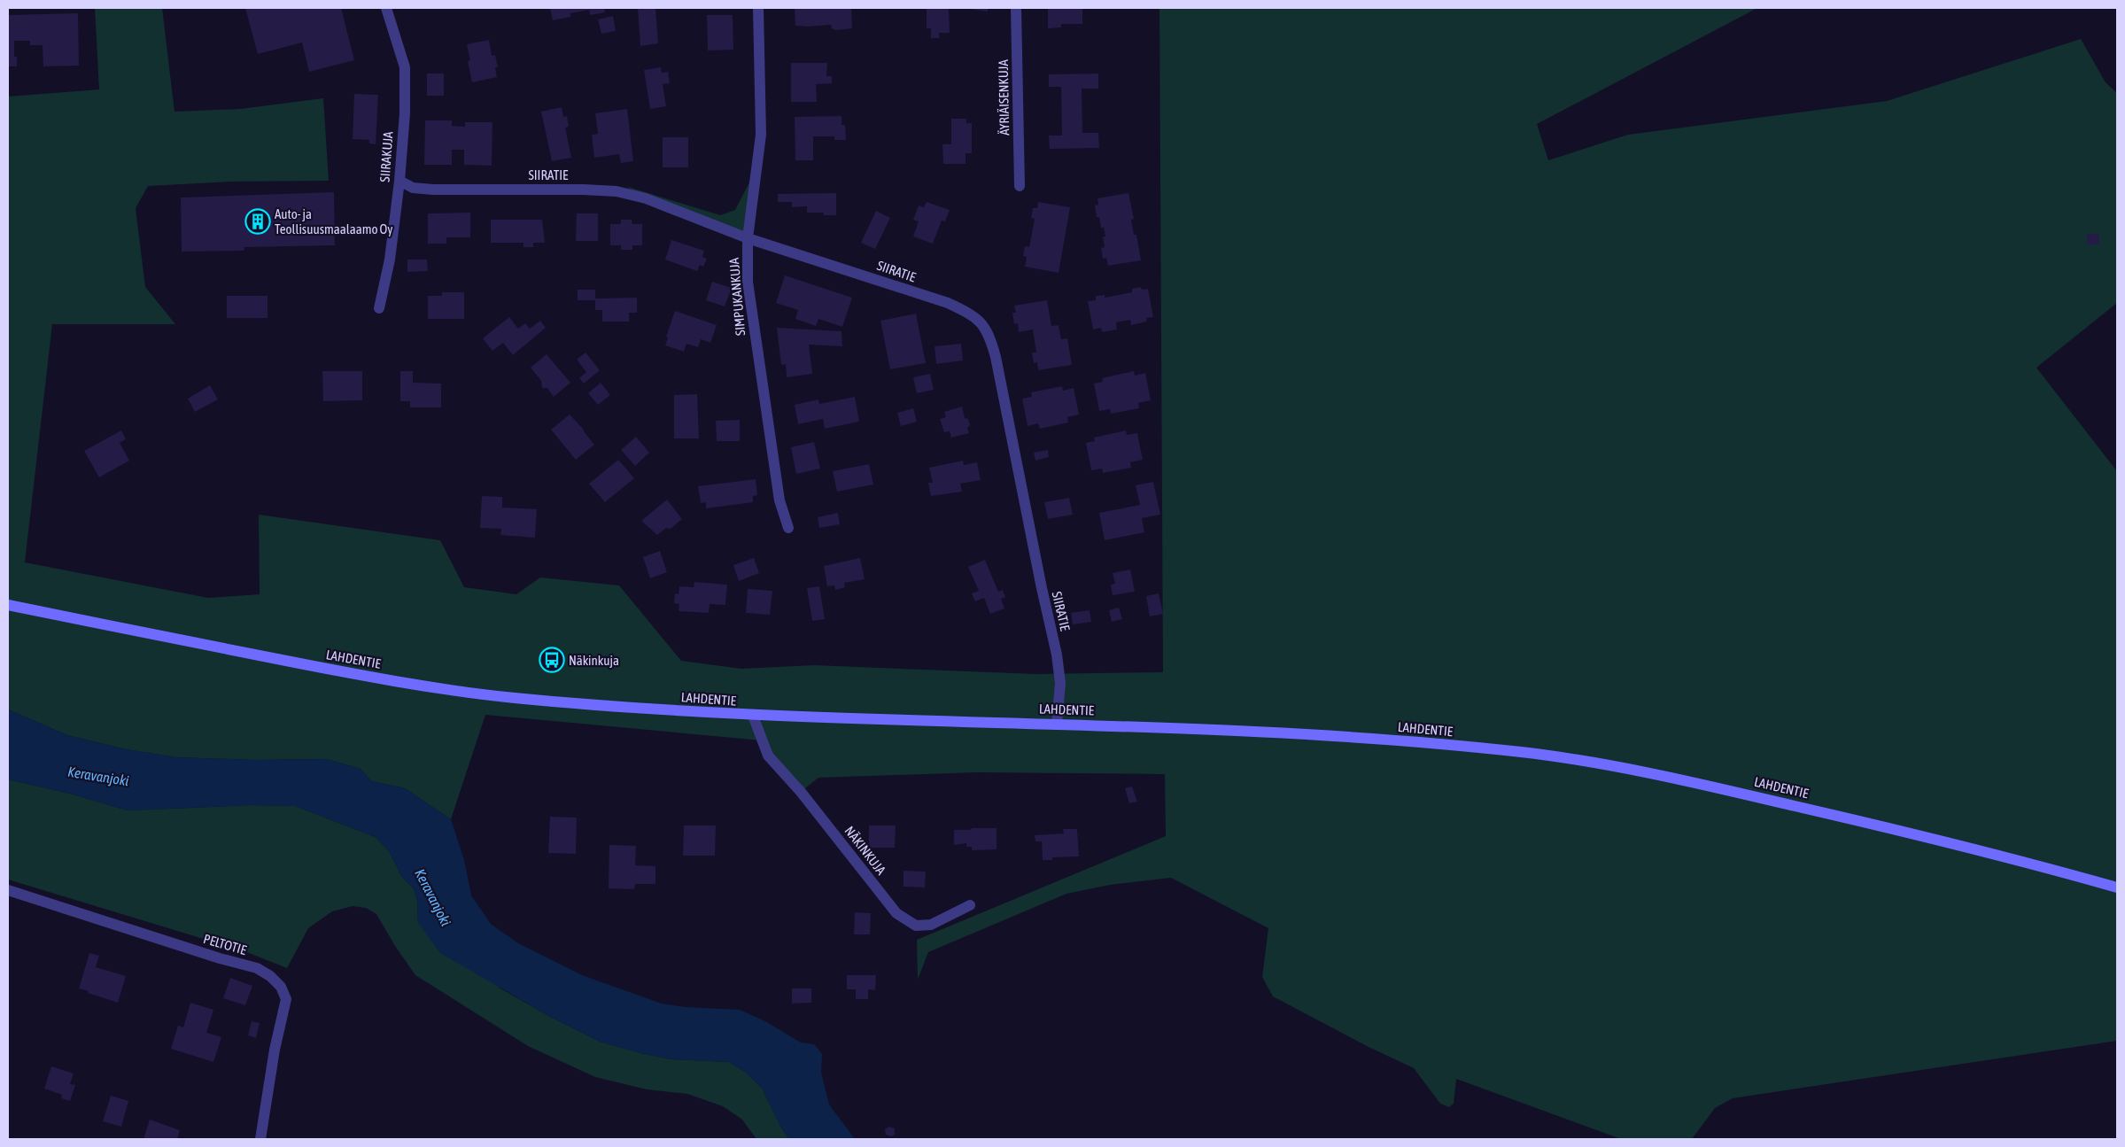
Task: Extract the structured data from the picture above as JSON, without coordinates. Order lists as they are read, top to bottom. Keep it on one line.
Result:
{"streets":{"main road":["LAHDENTIE"],"street":["ÄYRIÄISENKUJA","SIIRAKUJA","SIIRATIE","SIMPUKANKUJA","NÄKINKUJA","PELTOTIE"]},"crossings":[["SIIRAKUJA","SIIRATIE"],["SIIRATIE","SIMPUKANKUJA"],["SIIRATIE","LAHDENTIE"],["LAHDENTIE","NÄKINKUJA"]],"water":["Keravanjoki"],"places":{"building":["Auto- ja Teollisuusmaalaamo Oy"],"bus stop":["Näkinkuja"]}}
